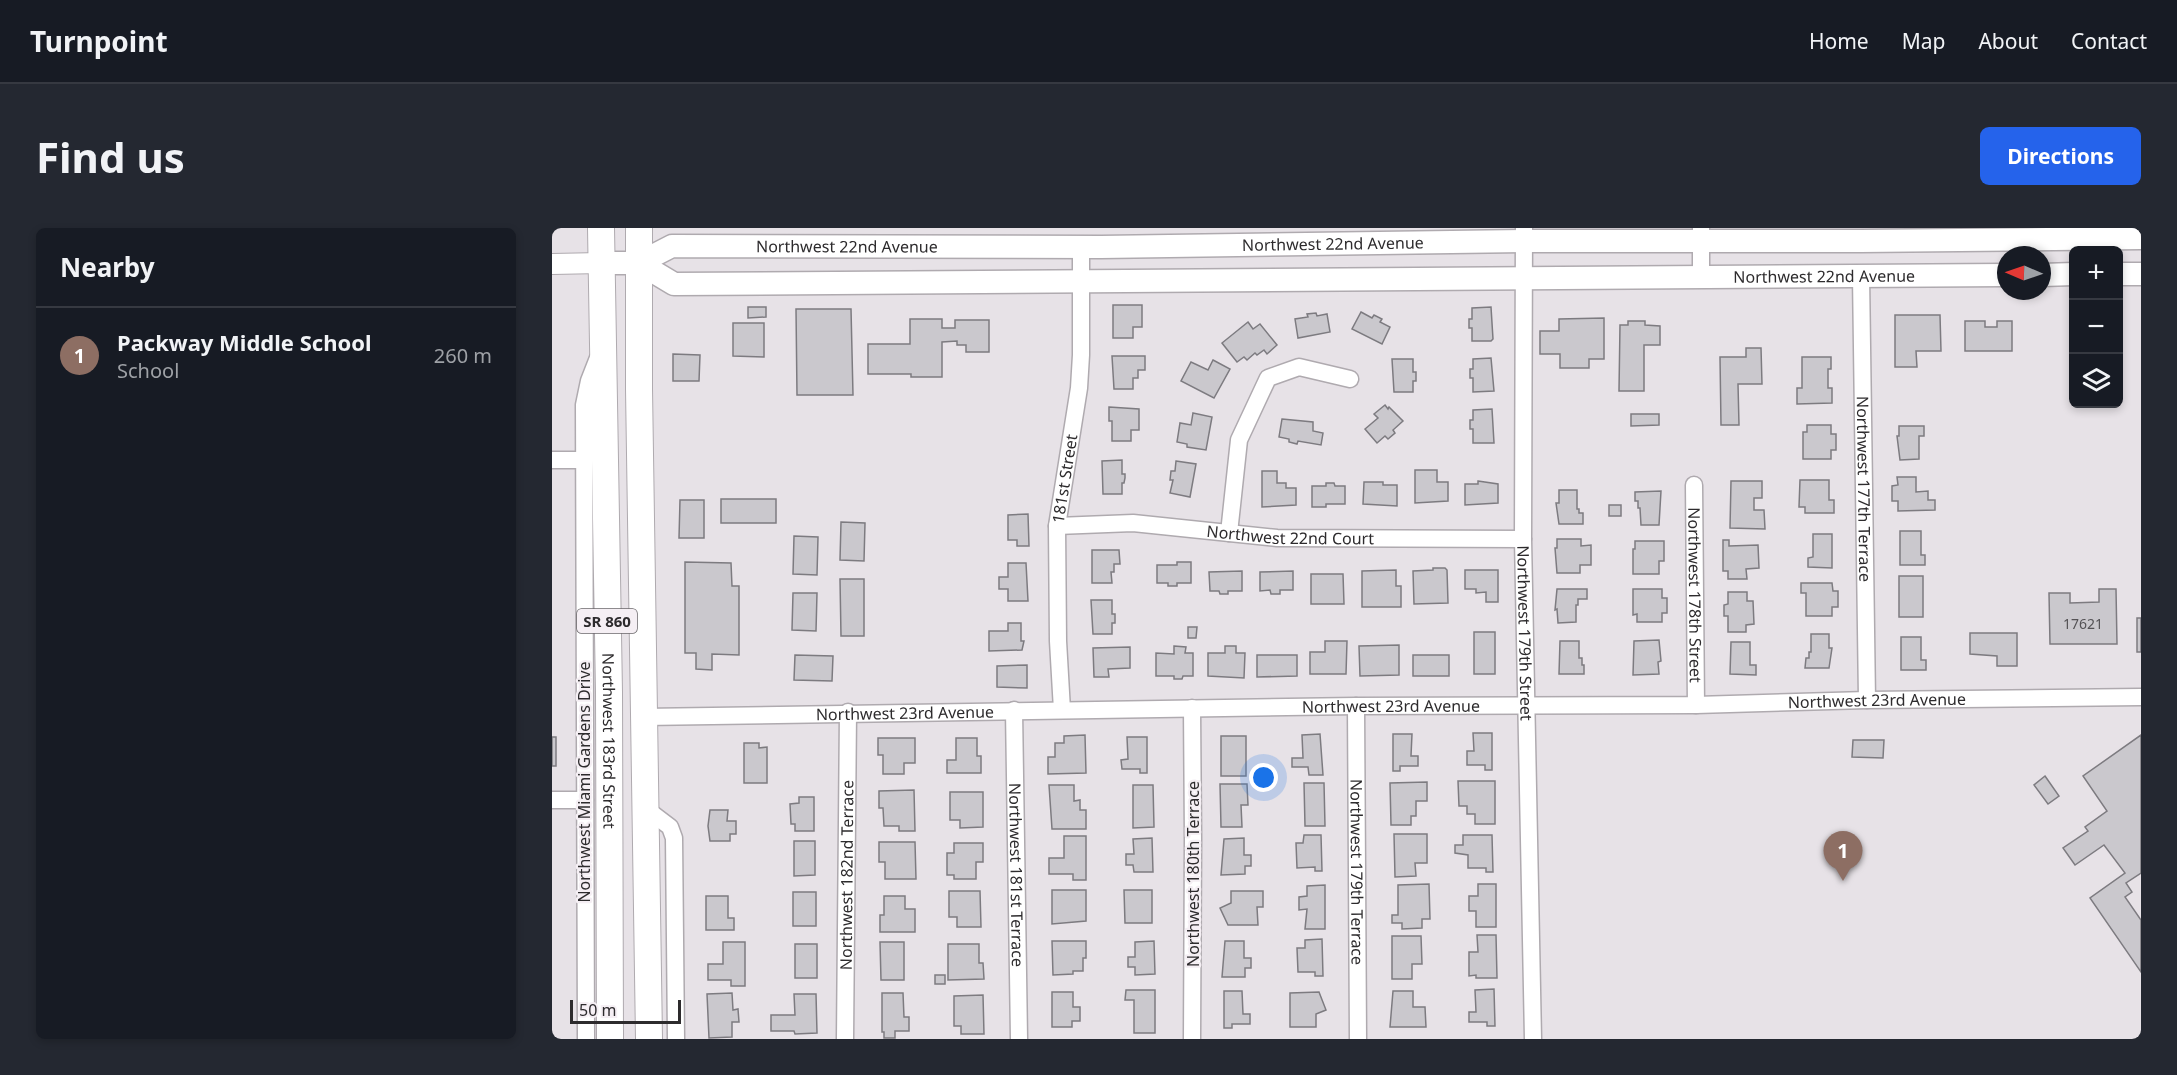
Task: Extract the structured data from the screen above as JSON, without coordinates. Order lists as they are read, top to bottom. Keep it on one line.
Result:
{"streets":{"main road":["Northwest 22nd Avenue","SR 860","Northwest 183rd Street"],"street":["181st Street","Northwest 177th Terrace","Northwest 22nd Court","Northwest 178th Street","Northwest 179th Street","Northwest 23rd Avenue","Northwest Miami Gardens Drive","Northwest 179th Terrace","Northwest 180th Terrace","Northwest 181st Terrace","Northwest 182nd Terrace"]},"crossings":[["Northwest 22nd Avenue","181st Street"],["Northwest 22nd Avenue","Northwest 177th Terrace"],["Northwest 22nd Avenue","Northwest 179th Street"],["Northwest 22nd Avenue","Northwest 183rd Street"],["181st Street","Northwest 22nd Court"],["181st Street","Northwest 23rd Avenue"],["Northwest 177th Terrace","Northwest 23rd Avenue"],["Northwest 22nd Court","Northwest 179th Street"],["Northwest 178th Street","Northwest 23rd Avenue"],["Northwest 179th Street","Northwest 23rd Avenue"],["Northwest 23rd Avenue","Northwest 183rd Street"],["Northwest 23rd Avenue","Northwest 179th Terrace"],["Northwest 23rd Avenue","Northwest 180th Terrace"],["Northwest 23rd Avenue","Northwest 181st Terrace"],["Northwest 23rd Avenue","Northwest 182nd Terrace"],["Northwest 183rd Street","Northwest Miami Gardens Drive"]],"house_numbers":["17621"],"scale_bar":"50 m","north":"left","page":{"header":"Turnpoint","nav":["Home","Map","About","Contact"],"buttons":"Directions","title":"Find us","heading":"Nearby","map_buttons":["+","−"],"list":[{"mark":"1","name":"Packway Middle School","note":"School","value":"260 m"}],"pins":"1","scale":"50 m"}}
